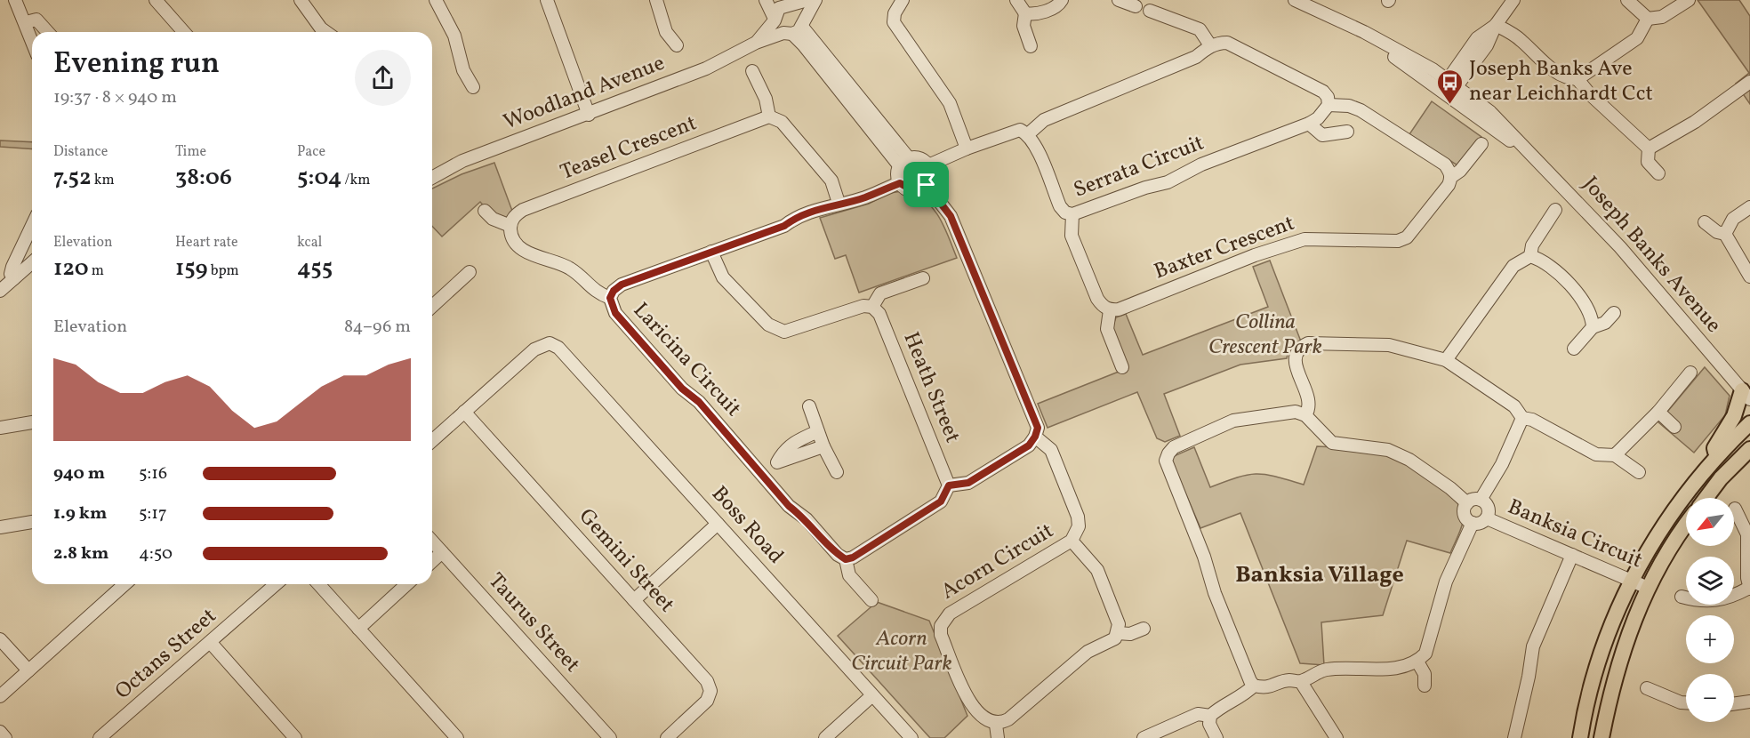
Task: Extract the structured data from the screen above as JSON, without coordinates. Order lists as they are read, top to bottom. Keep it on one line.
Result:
{"streets":{"street":["Woodland Avenue","Teasel Crescent","Serrata Circuit","Baxter Crescent","Joseph Banks Avenue","Laricina Circuit","Heath Street","Boss Road","Banksia Circuit","Gemini Street","Acorn Circuit","Taurus Street","Octans Street"]},"crossings":[["Boss Road","Gemini Street"]],"districts":["Banksia Village"],"parks":["Collina Crescent Park","Acorn Circuit Park"],"places":{"bus stop":["Joseph Banks Ave near Leichhardt Cct"]},"north":"bottom left","page":{"heading":["Evening run","19:37 · 8 × 940 m"],"stats":[["Distance","7.52 km"],["Time","38:06"],["Pace","5:04 /km"],["Elevation","120 m"],["Heart rate","159 bpm"],["kcal","455"]],"chart":["Elevation","84–96 m"],"list":[{"name":"940 m","note":"5:16"},{"name":"1.9 km","note":"5:17"},{"name":"2.8 km","note":"4:50"}],"map_buttons":["+","−"]}}
